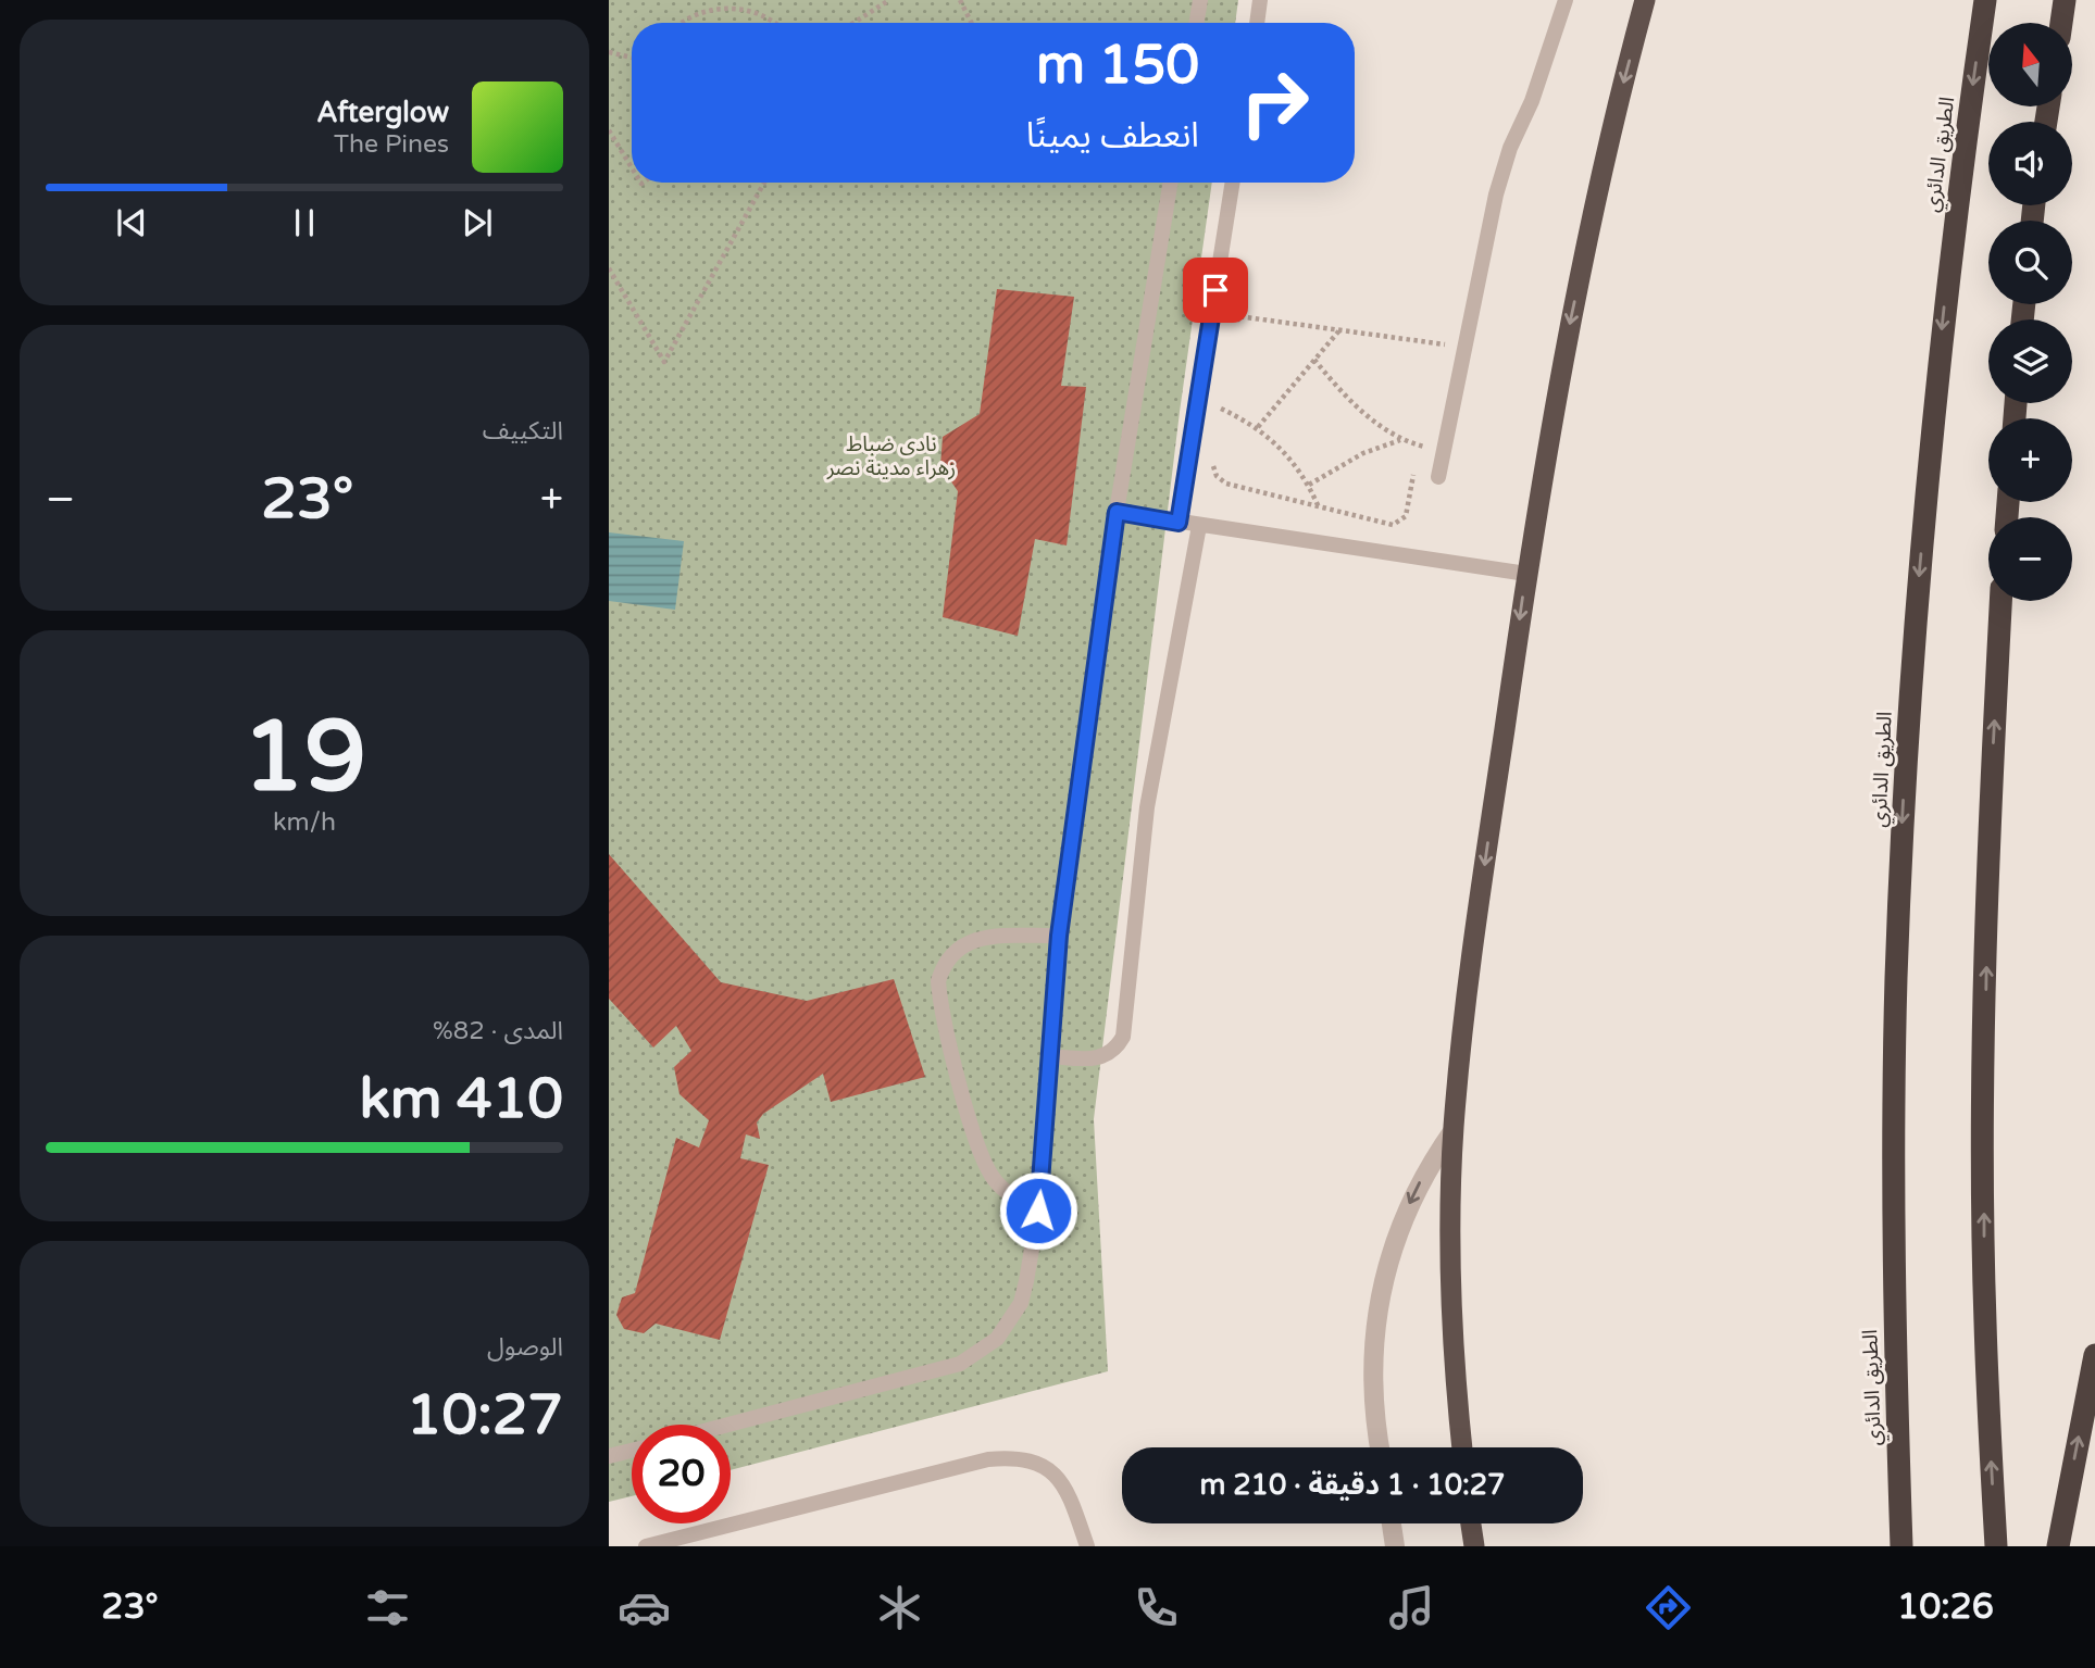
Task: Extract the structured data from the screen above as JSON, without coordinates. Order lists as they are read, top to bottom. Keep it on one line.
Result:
{"streets":{"highway":["الطريق الدائري"]},"parks":["نادى ضباط زهراء مدينة نصر"],"north":"top","page":{"map_buttons":["+","−"],"turn":["150 m","انعطف يمينًا"],"song":["Afterglow","The Pines"],"tile":["التكييف",["19","km/h"],["المدى · 82%","410 km"],["الوصول","10:27"]],"heat":["−","23°","+"],"limit":"20","trip":"10:27 · 1 دقيقة · 210 m","tabs":["10:26","23°"]}}
